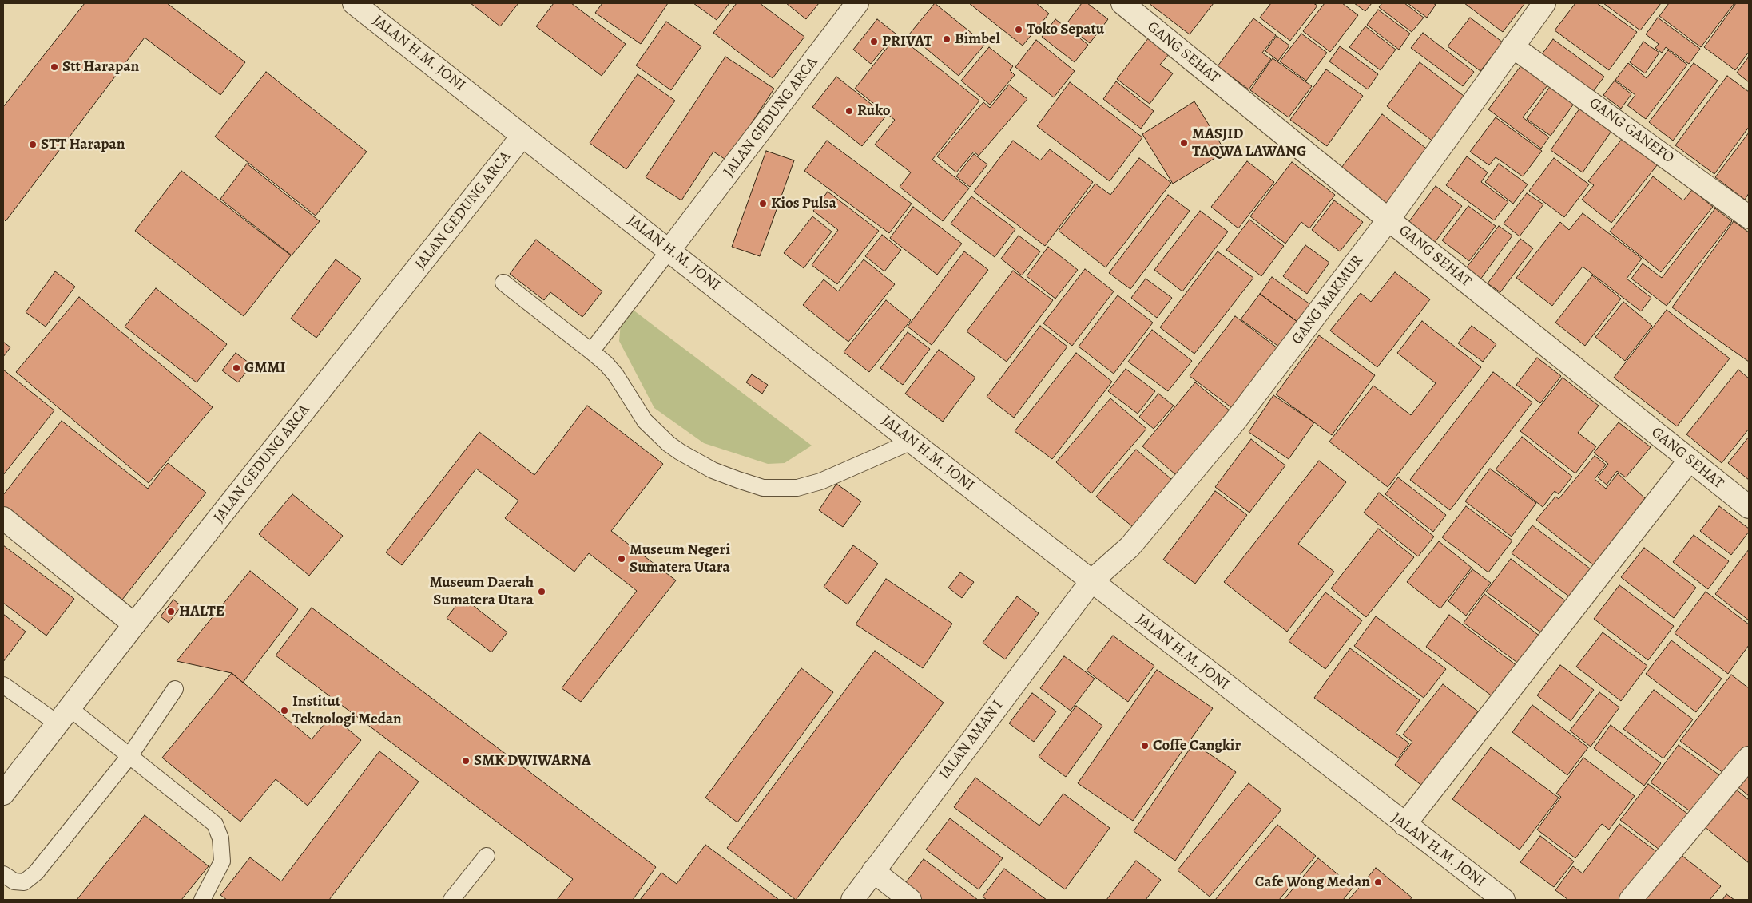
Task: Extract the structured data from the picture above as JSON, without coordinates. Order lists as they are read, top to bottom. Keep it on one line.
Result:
{"streets":{"street":["GANG SEHAT","JALAN H.M. JONI","JALAN GEDUNG ARCA","GANG GANEFO","GANG MAKMUR","JALAN AMAN I"]},"crossings":[["GANG SEHAT","GANG MAKMUR"],["JALAN H.M. JONI","JALAN GEDUNG ARCA"],["JALAN H.M. JONI","GANG MAKMUR"],["JALAN H.M. JONI","JALAN AMAN I"],["GANG GANEFO","GANG MAKMUR"],["GANG MAKMUR","JALAN AMAN I"]],"places":["Toko Sepatu","Bimbel","PRIVAT","Stt Harapan","Ruko","MASJID TAQWA LAWANG","STT Harapan","Kios Pulsa","GMMI","Museum Negeri Sumatera Utara","Museum Daerah Sumatera Utara","HALTE","Institut Teknologi Medan","Coffe Cangkir","SMK DWIWARNA","Cafe Wong Medan"]}
